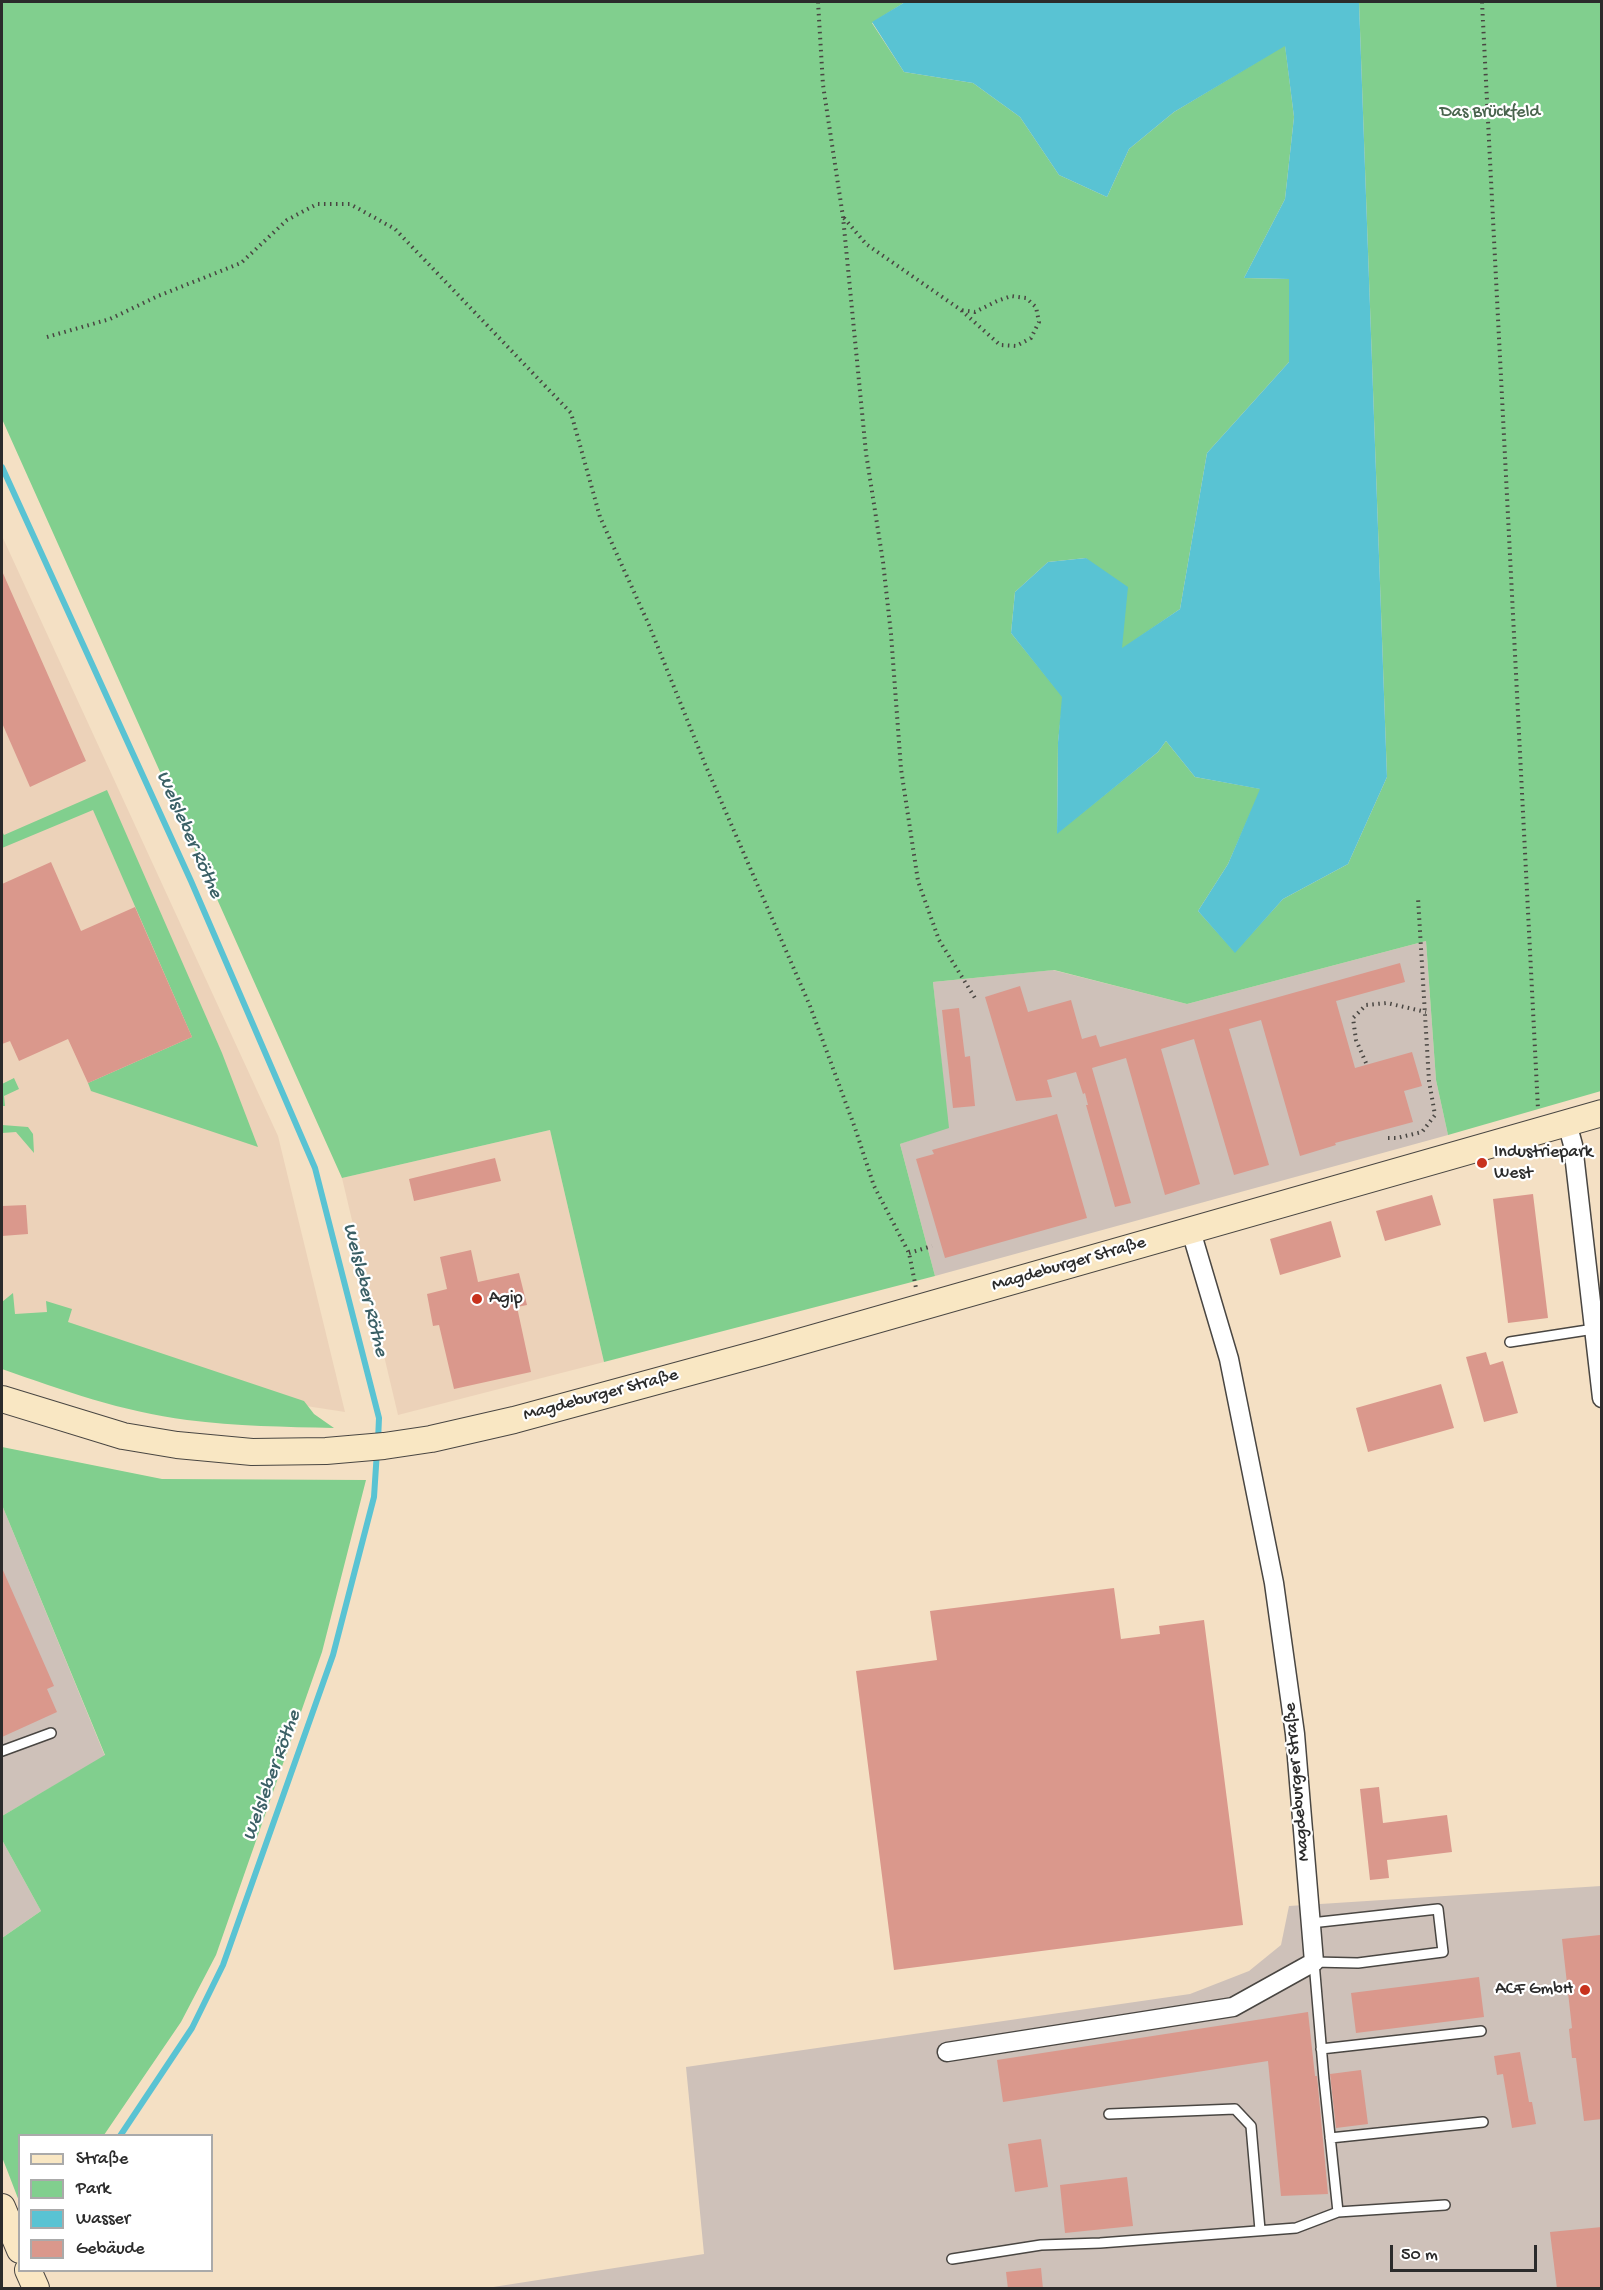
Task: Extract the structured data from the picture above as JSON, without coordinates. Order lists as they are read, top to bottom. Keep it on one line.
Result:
{"streets":{"main road":["Magdeburger Straße"]},"water":["Welsleber Röthe"],"parks":["Das Brückfeld"],"places":["Industriepark West","Agip","ACF GmbH"],"legend":["Straße","Park","Wasser","Gebäude"],"scale_bar":"50 m"}
